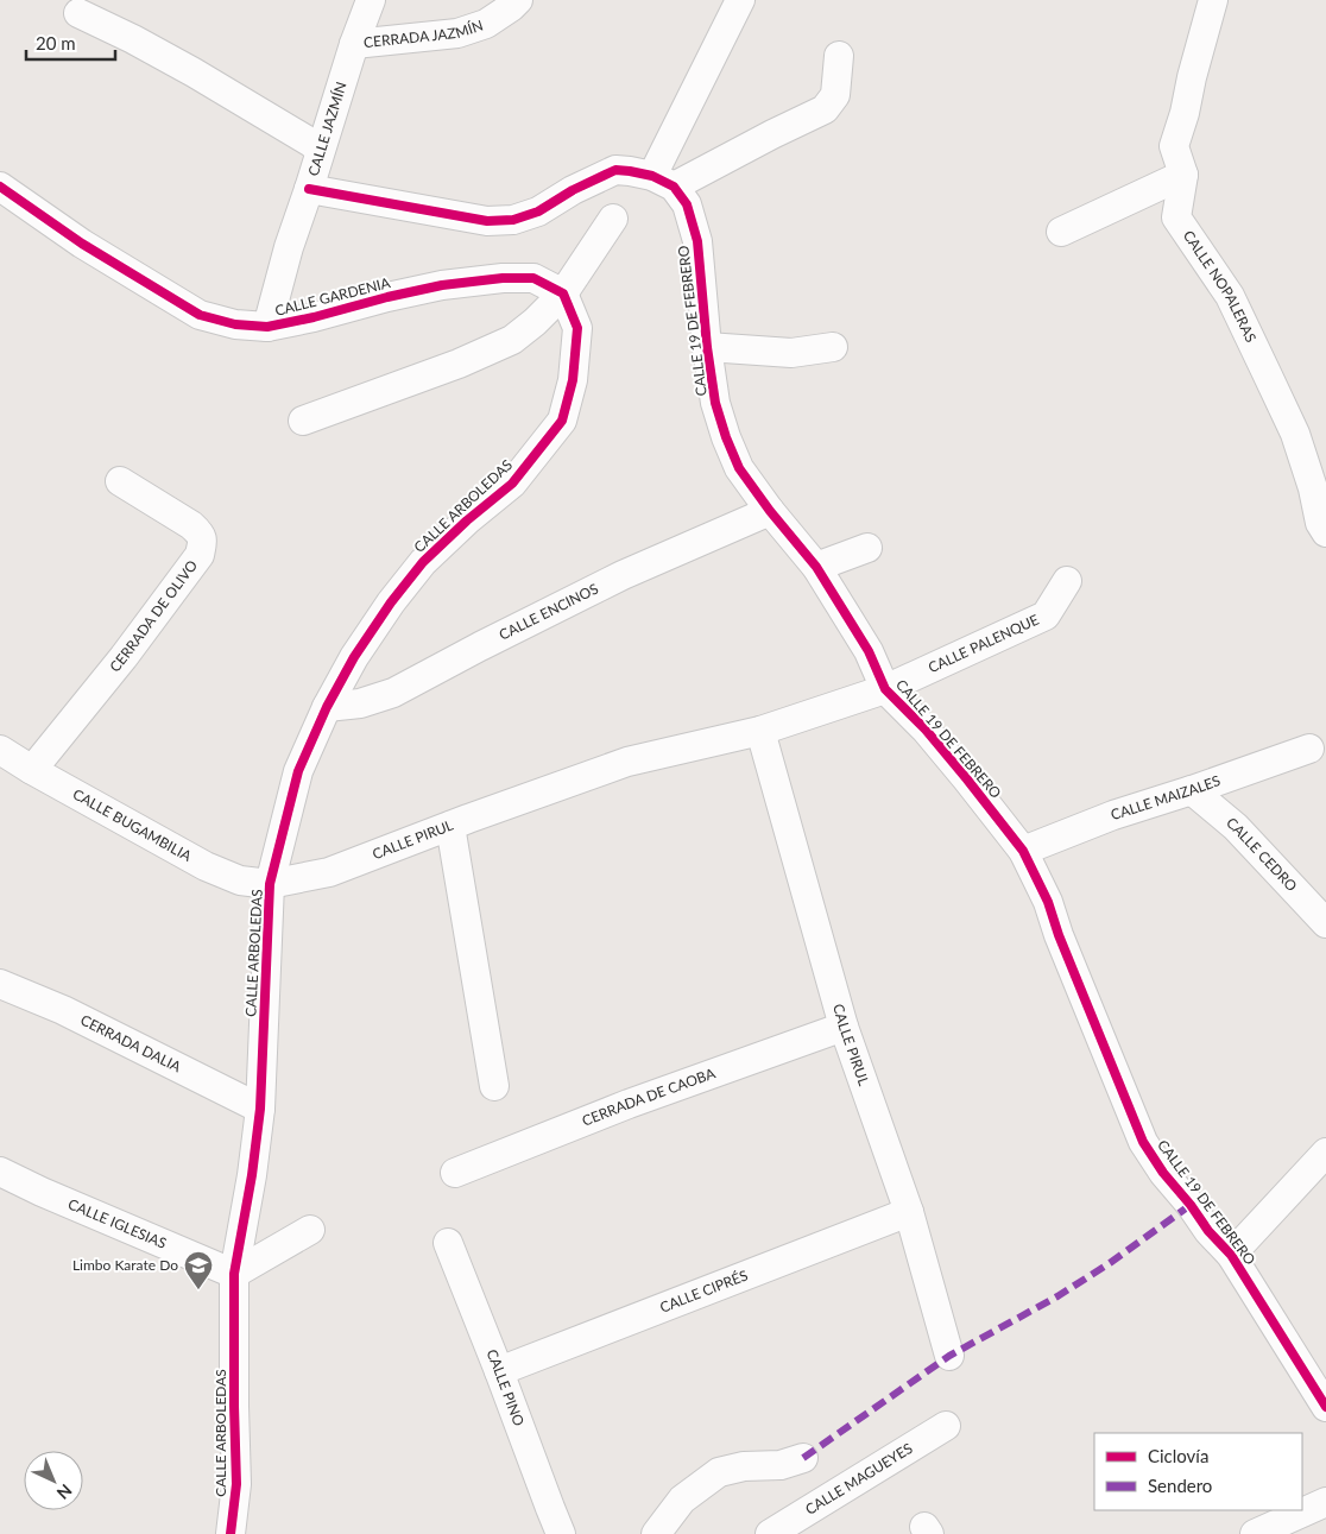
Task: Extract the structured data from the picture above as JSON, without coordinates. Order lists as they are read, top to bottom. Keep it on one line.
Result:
{"streets":{"street":["CERRADA JAZMÍN","CALLE JAZMÍN","CALLE NOPALERAS","CALLE GARDENIA","CALLE 19 DE FEBRERO","CALLE ARBOLEDAS","CALLE ENCINOS","CERRADA DE OLIVO","CALLE PALENQUE","CALLE MAIZALES","CALLE BUGAMBILIA","CALLE PIRUL","CALLE CEDRO","CERRADA DALIA","CERRADA DE CAOBA","CALLE IGLESIAS","CALLE CIPRÉS","CALLE PINO","CALLE MAGUEYES"]},"crossings":[["CERRADA JAZMÍN","CALLE JAZMÍN"],["CALLE JAZMÍN","CALLE GARDENIA"],["CALLE GARDENIA","CALLE ARBOLEDAS"],["CALLE 19 DE FEBRERO","CALLE ENCINOS"],["CALLE 19 DE FEBRERO","CALLE PALENQUE"],["CALLE 19 DE FEBRERO","CALLE MAIZALES"],["CALLE 19 DE FEBRERO","CALLE PIRUL"],["CALLE ARBOLEDAS","CALLE ENCINOS"],["CALLE ARBOLEDAS","CALLE BUGAMBILIA"],["CALLE ARBOLEDAS","CALLE PIRUL"],["CALLE ARBOLEDAS","CERRADA DALIA"],["CALLE ARBOLEDAS","CALLE IGLESIAS"],["CERRADA DE OLIVO","CALLE BUGAMBILIA"],["CALLE PALENQUE","CALLE PIRUL"],["CALLE MAIZALES","CALLE CEDRO"],["CALLE BUGAMBILIA","CALLE PIRUL"],["CALLE PIRUL","CERRADA DE CAOBA"],["CALLE PIRUL","CALLE CIPRÉS"],["CALLE CIPRÉS","CALLE PINO"]],"places":{"school or university":["Limbo Karate Do"]},"legend":["Ciclovía","Sendero"],"scale_bar":"20 m","north":"bottom right"}
